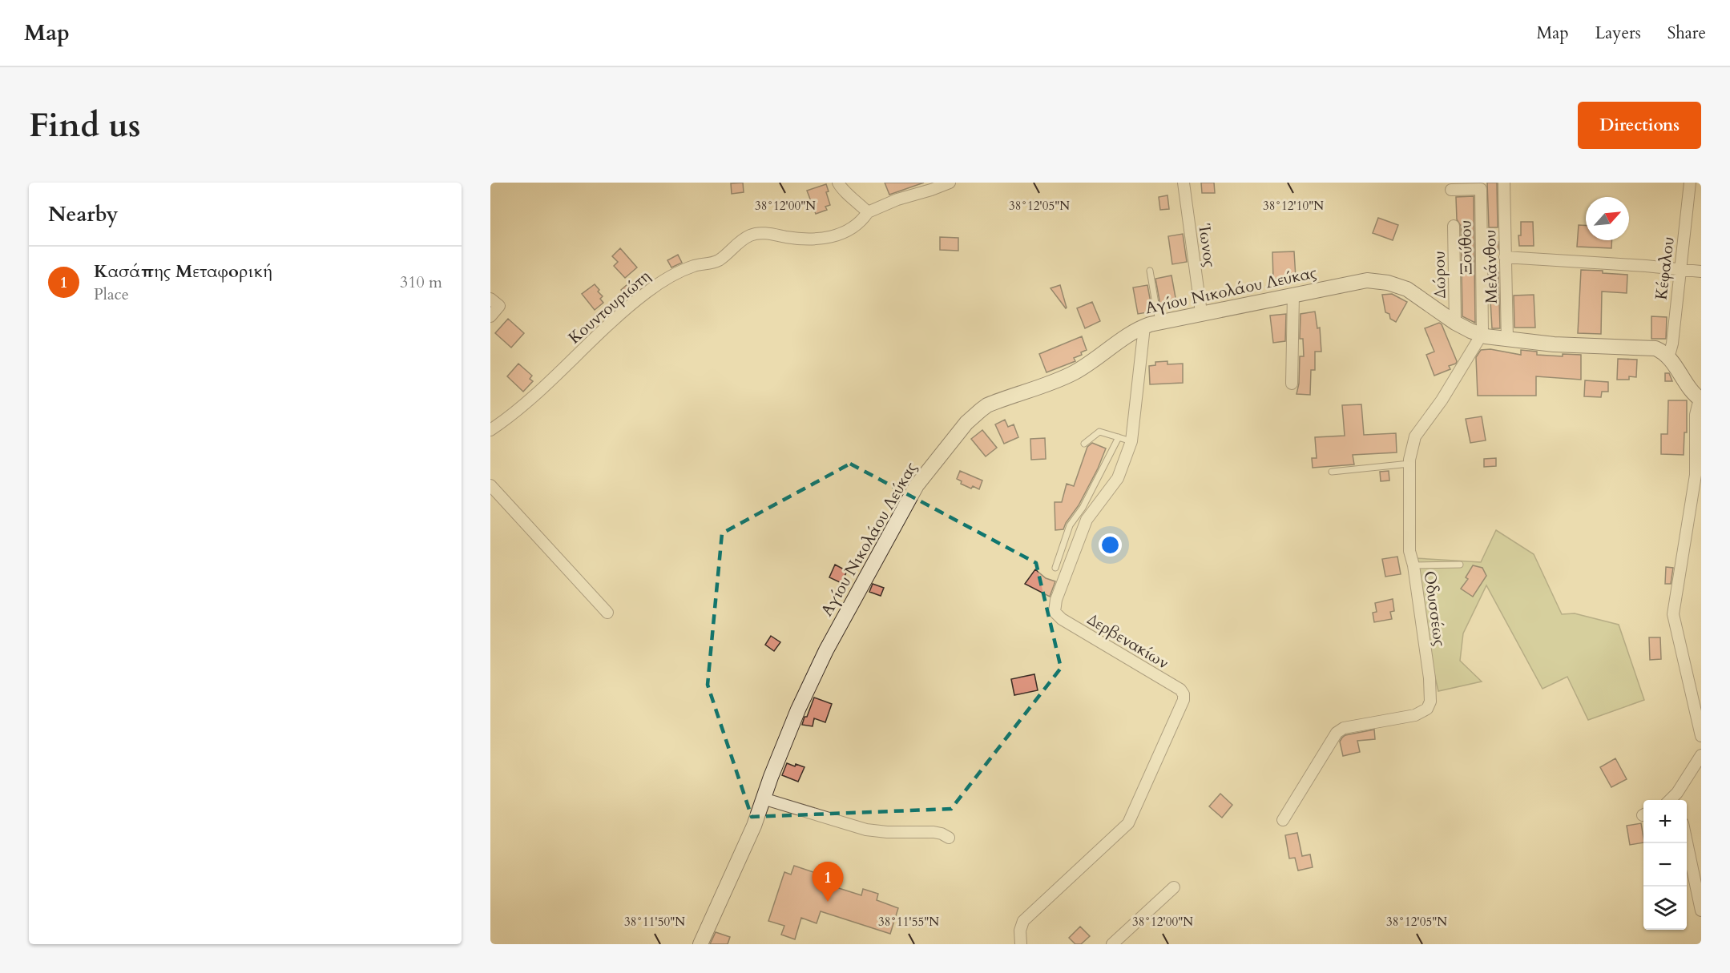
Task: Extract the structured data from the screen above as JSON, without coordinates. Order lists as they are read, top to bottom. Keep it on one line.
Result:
{"streets":{"main road":["Αγίου Νικολάου Λεύκας"],"street":["Ίωνος","Ξούθου","Μελάνθου","Κέφαλου","Δώρου","Κουντουριώτη","Οδυσσέως","Δερβενακίων"]},"crossings":[["Ίωνος","Αγίου Νικολάου Λεύκας"],["Ξούθου","Αγίου Νικολάου Λεύκας"],["Ξούθου","Οδυσσέως"],["Μελάνθου","Αγίου Νικολάου Λεύκας"],["Κέφαλου","Αγίου Νικολάου Λεύκας"],["Δώρου","Αγίου Νικολάου Λεύκας"],["Αγίου Νικολάου Λεύκας","Οδυσσέως"],["Αγίου Νικολάου Λεύκας","Δερβενακίων"]],"north":"top right","page":{"header":"Map","nav":["Map","Layers","Share"],"buttons":"Directions","title":"Find us","heading":"Nearby","list":[{"mark":"1","name":"Κασάπης Μεταφορική","note":"Place","value":"310 m"}],"map_buttons":["+","−"],"pins":"1"},"coordinates":["38°12'00\"N","38°12'05\"N","38°12'10\"N","38°11'50\"N","38°11'55\"N"]}
